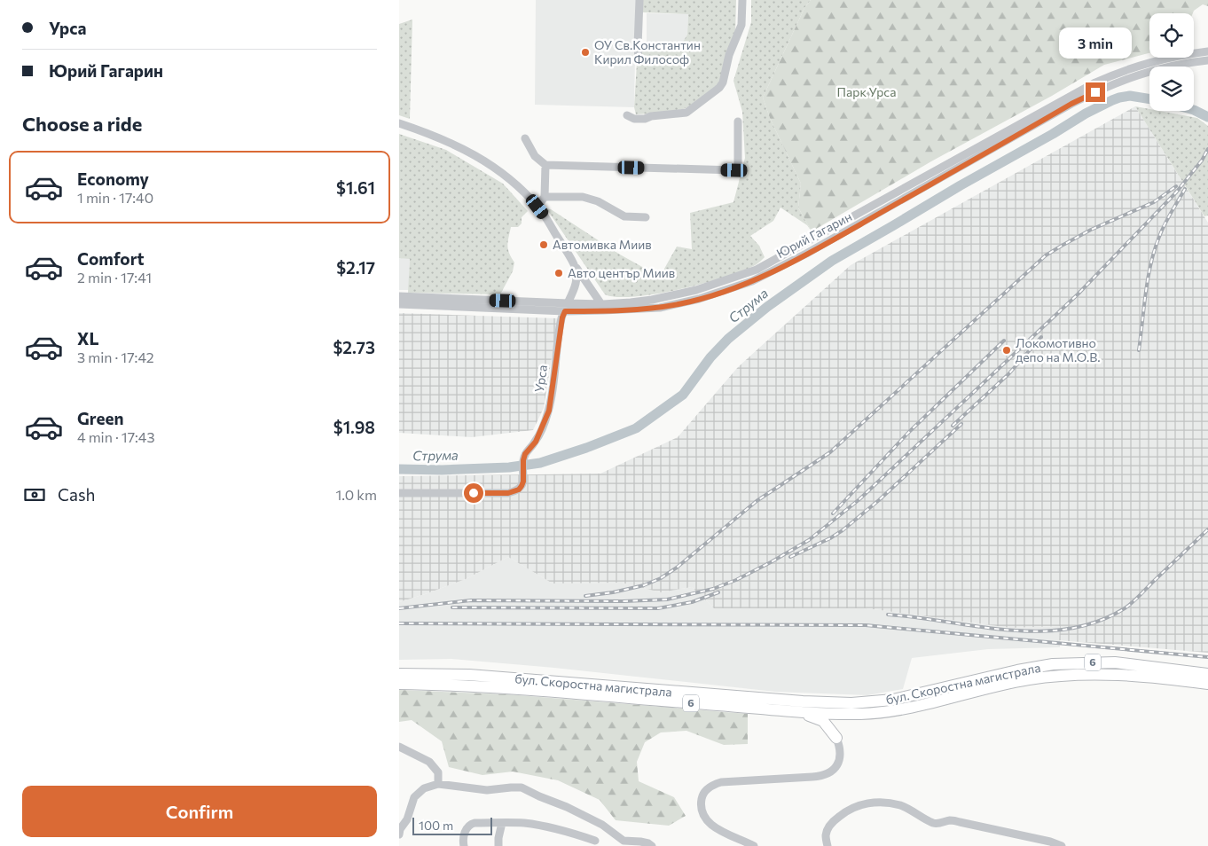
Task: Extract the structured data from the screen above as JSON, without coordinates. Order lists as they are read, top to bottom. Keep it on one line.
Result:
{"streets":{"highway":["6","бул. Скоростна магистрала"],"street":["Юрий Гагарин","Урса"]},"crossings":[["Юрий Гагарин","Урса"]],"water":["Струма"],"parks":["Парк Урса"],"places":["ОУ Св.Константин Кирил Философ","Автомивка Миив","Авто център Миив","Локомотивно депо на М.О.В."],"scale_bar":"100 m","page":{"banner":["Урса","Юрий Гагарин"],"bubble":"3 min","heading":"Choose a ride","list":[{"name":"Economy","note":"1 min · 17:40","value":"$1.61"},{"name":"Comfort","note":"2 min · 17:41","value":"$2.17"},{"name":"XL","note":"3 min · 17:42","value":"$2.73"},{"name":"Green","note":"4 min · 17:43","value":"$1.98"}],"pay":["Cash","1.0 km"],"buttons":"Confirm","scale":"100 m"}}
